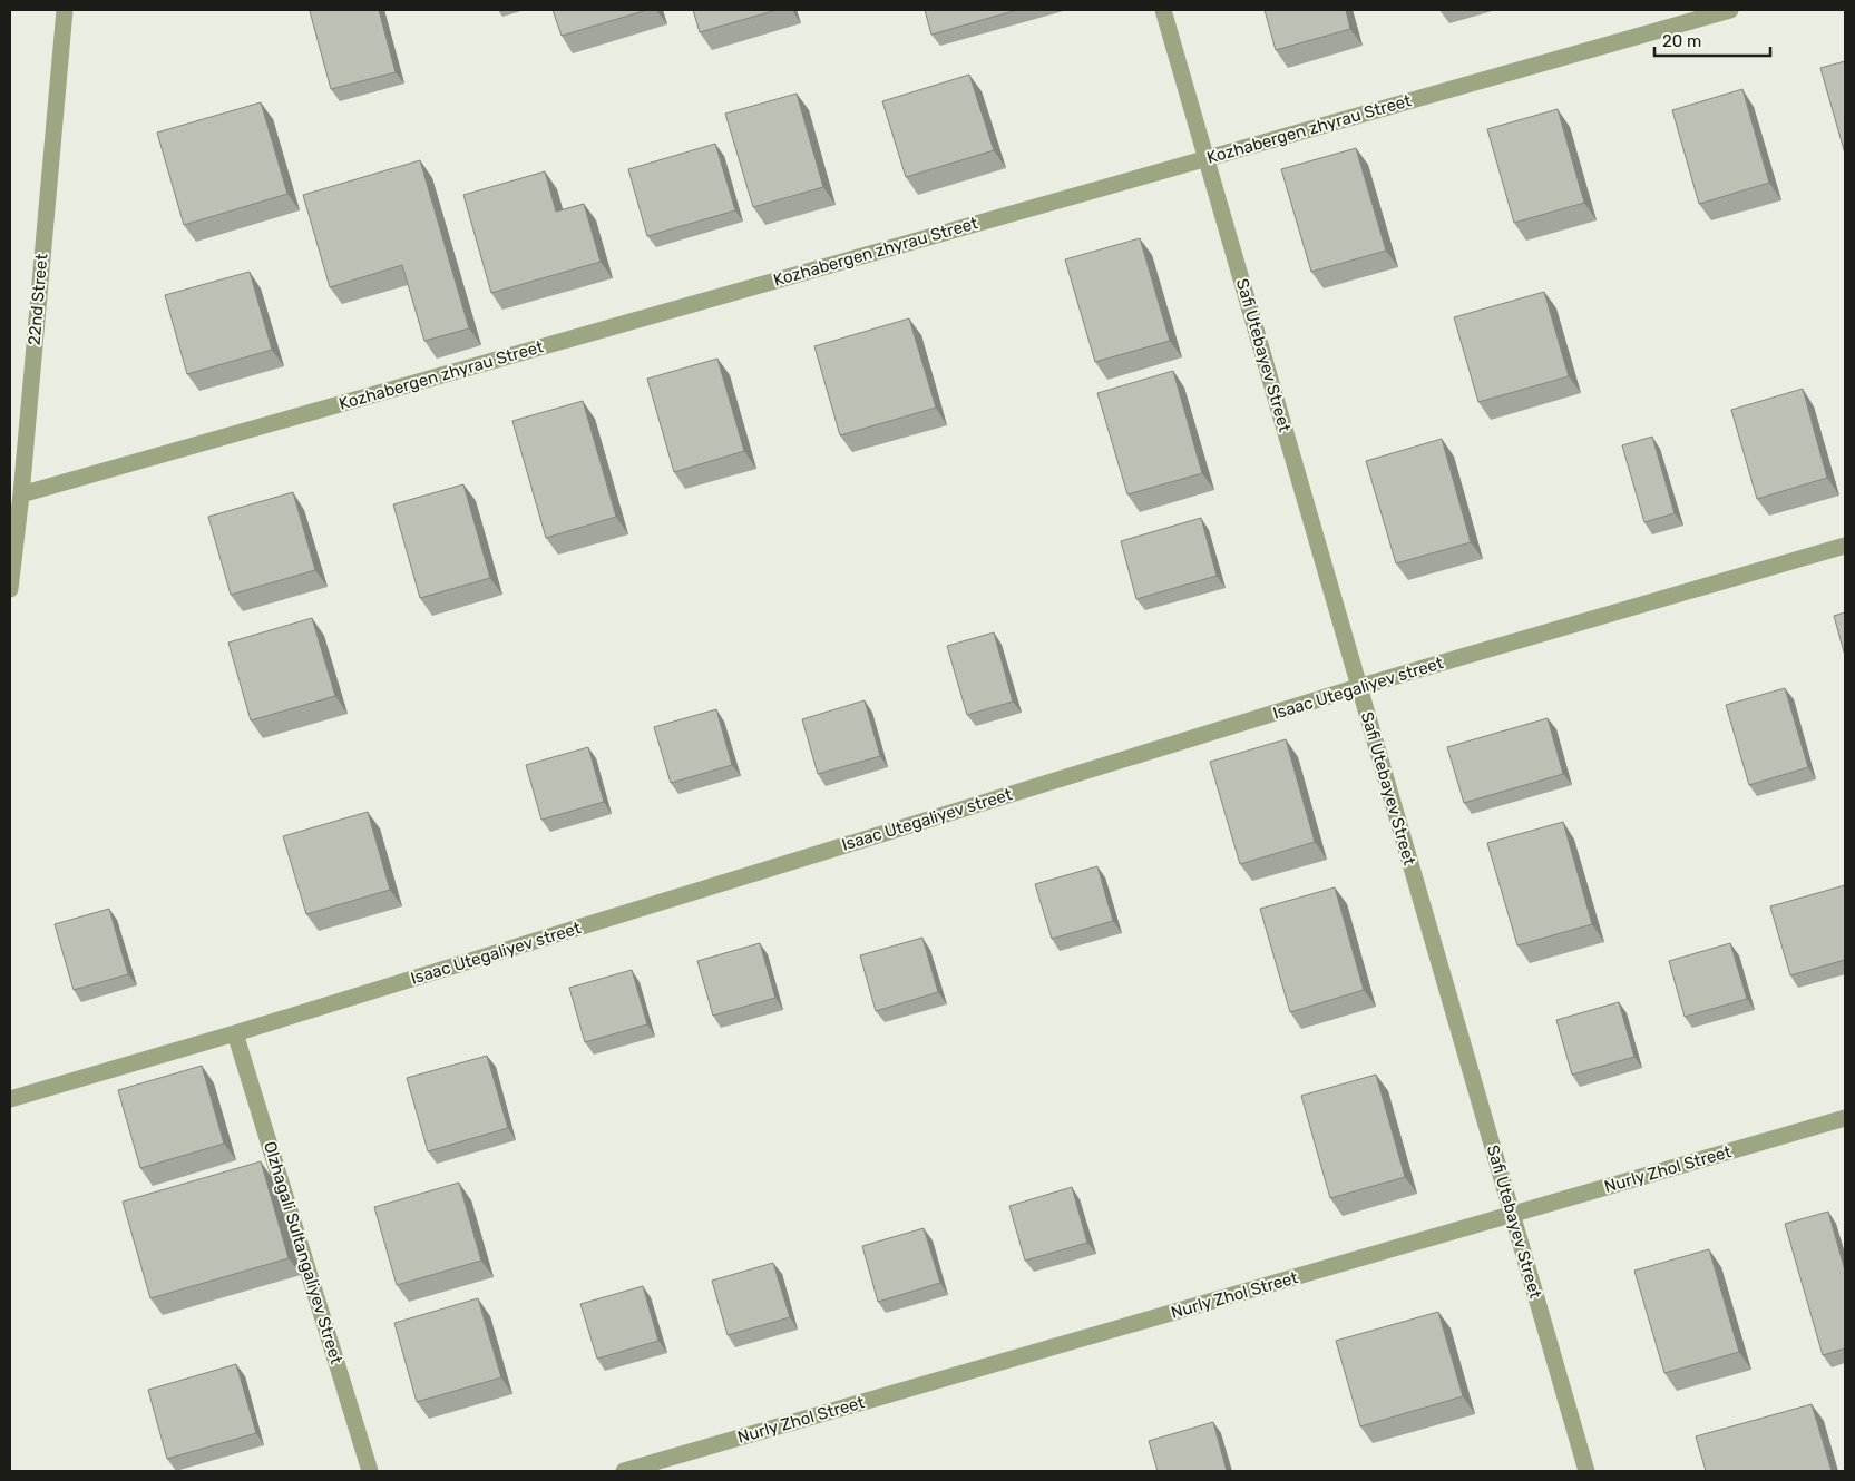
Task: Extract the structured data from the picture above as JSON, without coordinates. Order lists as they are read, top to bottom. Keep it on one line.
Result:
{"streets":{"street":["Kozhabergen zhyrau Street","22nd Street","Safi Utebayev Street","Isaac Utegaliyev street","Nurly Zhol Street","Olzhagali Sultangaliyev Street"]},"crossings":[["Kozhabergen zhyrau Street","22nd Street"],["Kozhabergen zhyrau Street","Safi Utebayev Street"],["Safi Utebayev Street","Isaac Utegaliyev street"],["Safi Utebayev Street","Nurly Zhol Street"],["Isaac Utegaliyev street","Olzhagali Sultangaliyev Street"]],"scale_bar":"20 m"}
